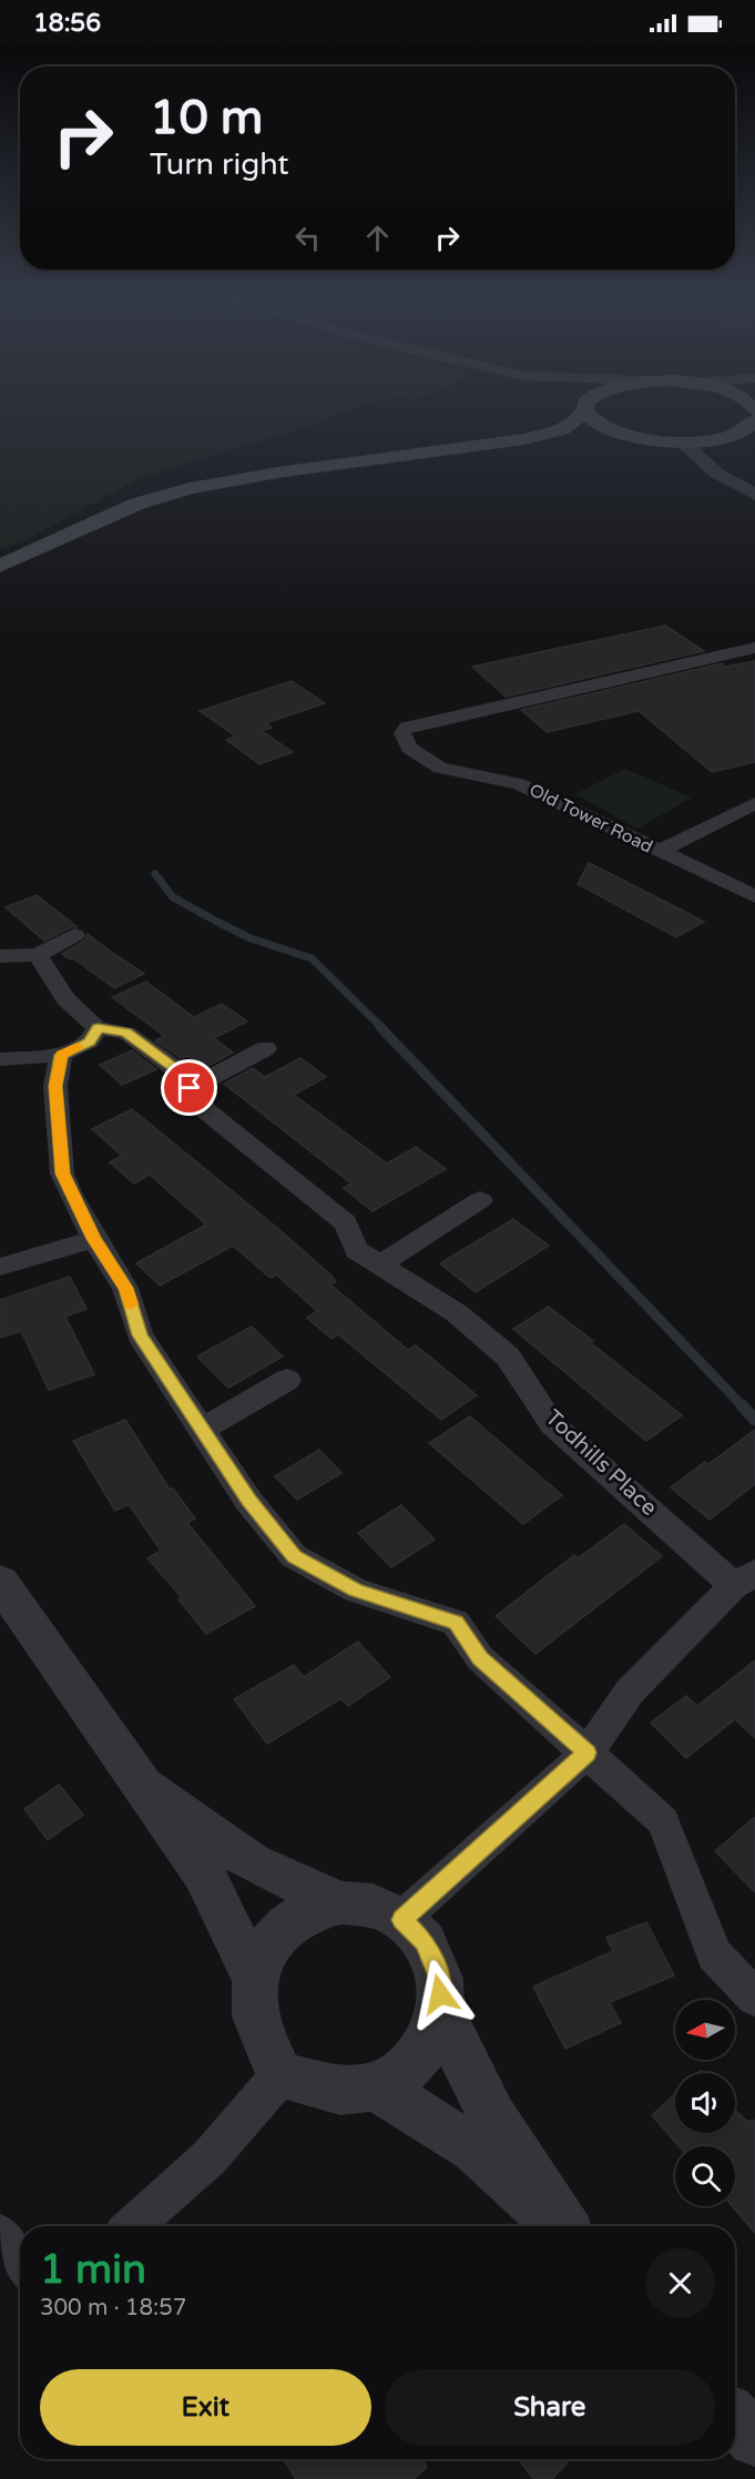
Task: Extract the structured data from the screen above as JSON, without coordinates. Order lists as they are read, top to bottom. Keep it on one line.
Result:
{"streets":{"street":["Old Tower Road","Todhills Place"]},"north":"left","page":{"status":"18:56","turn":["10 m","Turn right"],"heading":["1 min","300 m · 18:57"],"buttons":["Exit","Share"]}}
